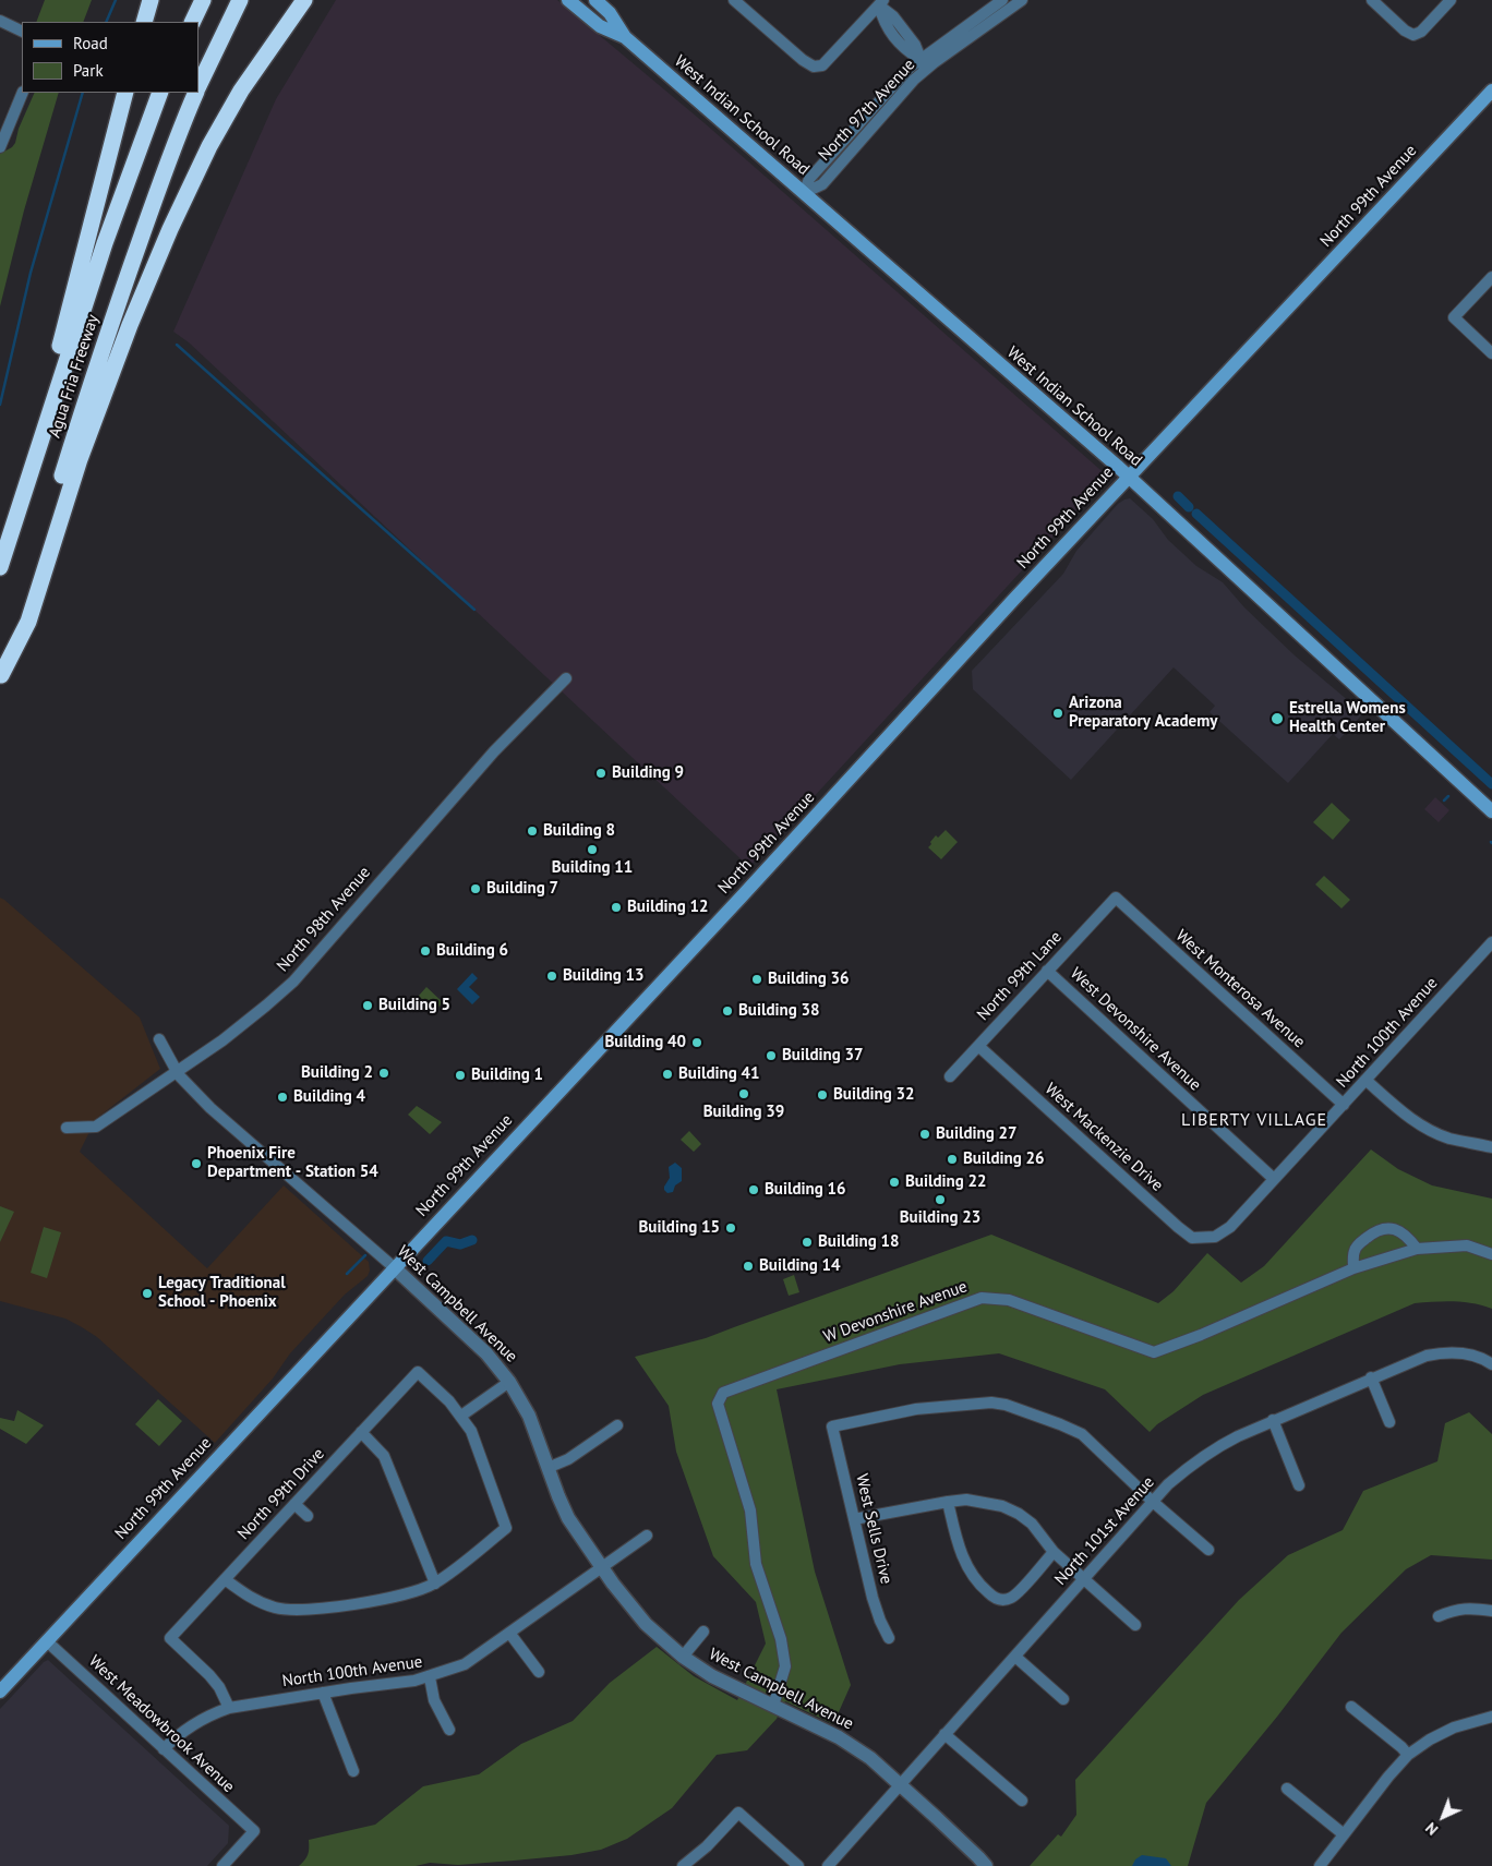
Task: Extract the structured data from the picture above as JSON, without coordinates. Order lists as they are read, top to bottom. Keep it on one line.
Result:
{"streets":{"highway":["Agua Fria Freeway"],"main road":["West Indian School Road","North 99th Avenue"],"street":["North 97th Avenue","North 98th Avenue","North 99th Lane","West Monterosa Avenue","West Devonshire Avenue","North 100th Avenue","West Mackenzie Drive","West Campbell Avenue","W Devonshire Avenue","North 99th Drive","West Sells Drive","North 101st Avenue","West Meadowbrook Avenue"]},"crossings":[["North 97th Avenue","West Indian School Road"],["West Indian School Road","North 99th Avenue"],["North 99th Avenue","West Campbell Avenue"],["North 99th Avenue","West Meadowbrook Avenue"],["North 98th Avenue","West Campbell Avenue"],["North 99th Lane","West Monterosa Avenue"],["North 99th Lane","West Devonshire Avenue"],["North 99th Lane","West Mackenzie Drive"],["West Monterosa Avenue","North 100th Avenue"],["West Devonshire Avenue","North 100th Avenue"],["North 100th Avenue","West Mackenzie Drive"],["North 100th Avenue","West Campbell Avenue"],["North 100th Avenue","North 99th Drive"],["North 100th Avenue","West Meadowbrook Avenue"],["West Campbell Avenue","W Devonshire Avenue"],["West Campbell Avenue","North 101st Avenue"],["West Sells Drive","North 101st Avenue"]],"districts":["LIBERTY VILLAGE"],"places":["Arizona Preparatory Academy","Estrella Womens Health Center","Building 9","Building 8","Building 11","Building 7","Building 12","Building 6","Building 13","Building 36","Building 5","Building 38","Building 40","Building 37","Building 2","Building 41","Building 1","Building 39","Building 32","Building 4","Building 27","Building 26","Phoenix Fire Department - Station 54","Building 22","Building 16","Building 23","Building 15","Building 18","Building 14","Legacy Traditional School - Phoenix"],"legend":["Road","Park"],"north":"bottom left"}
